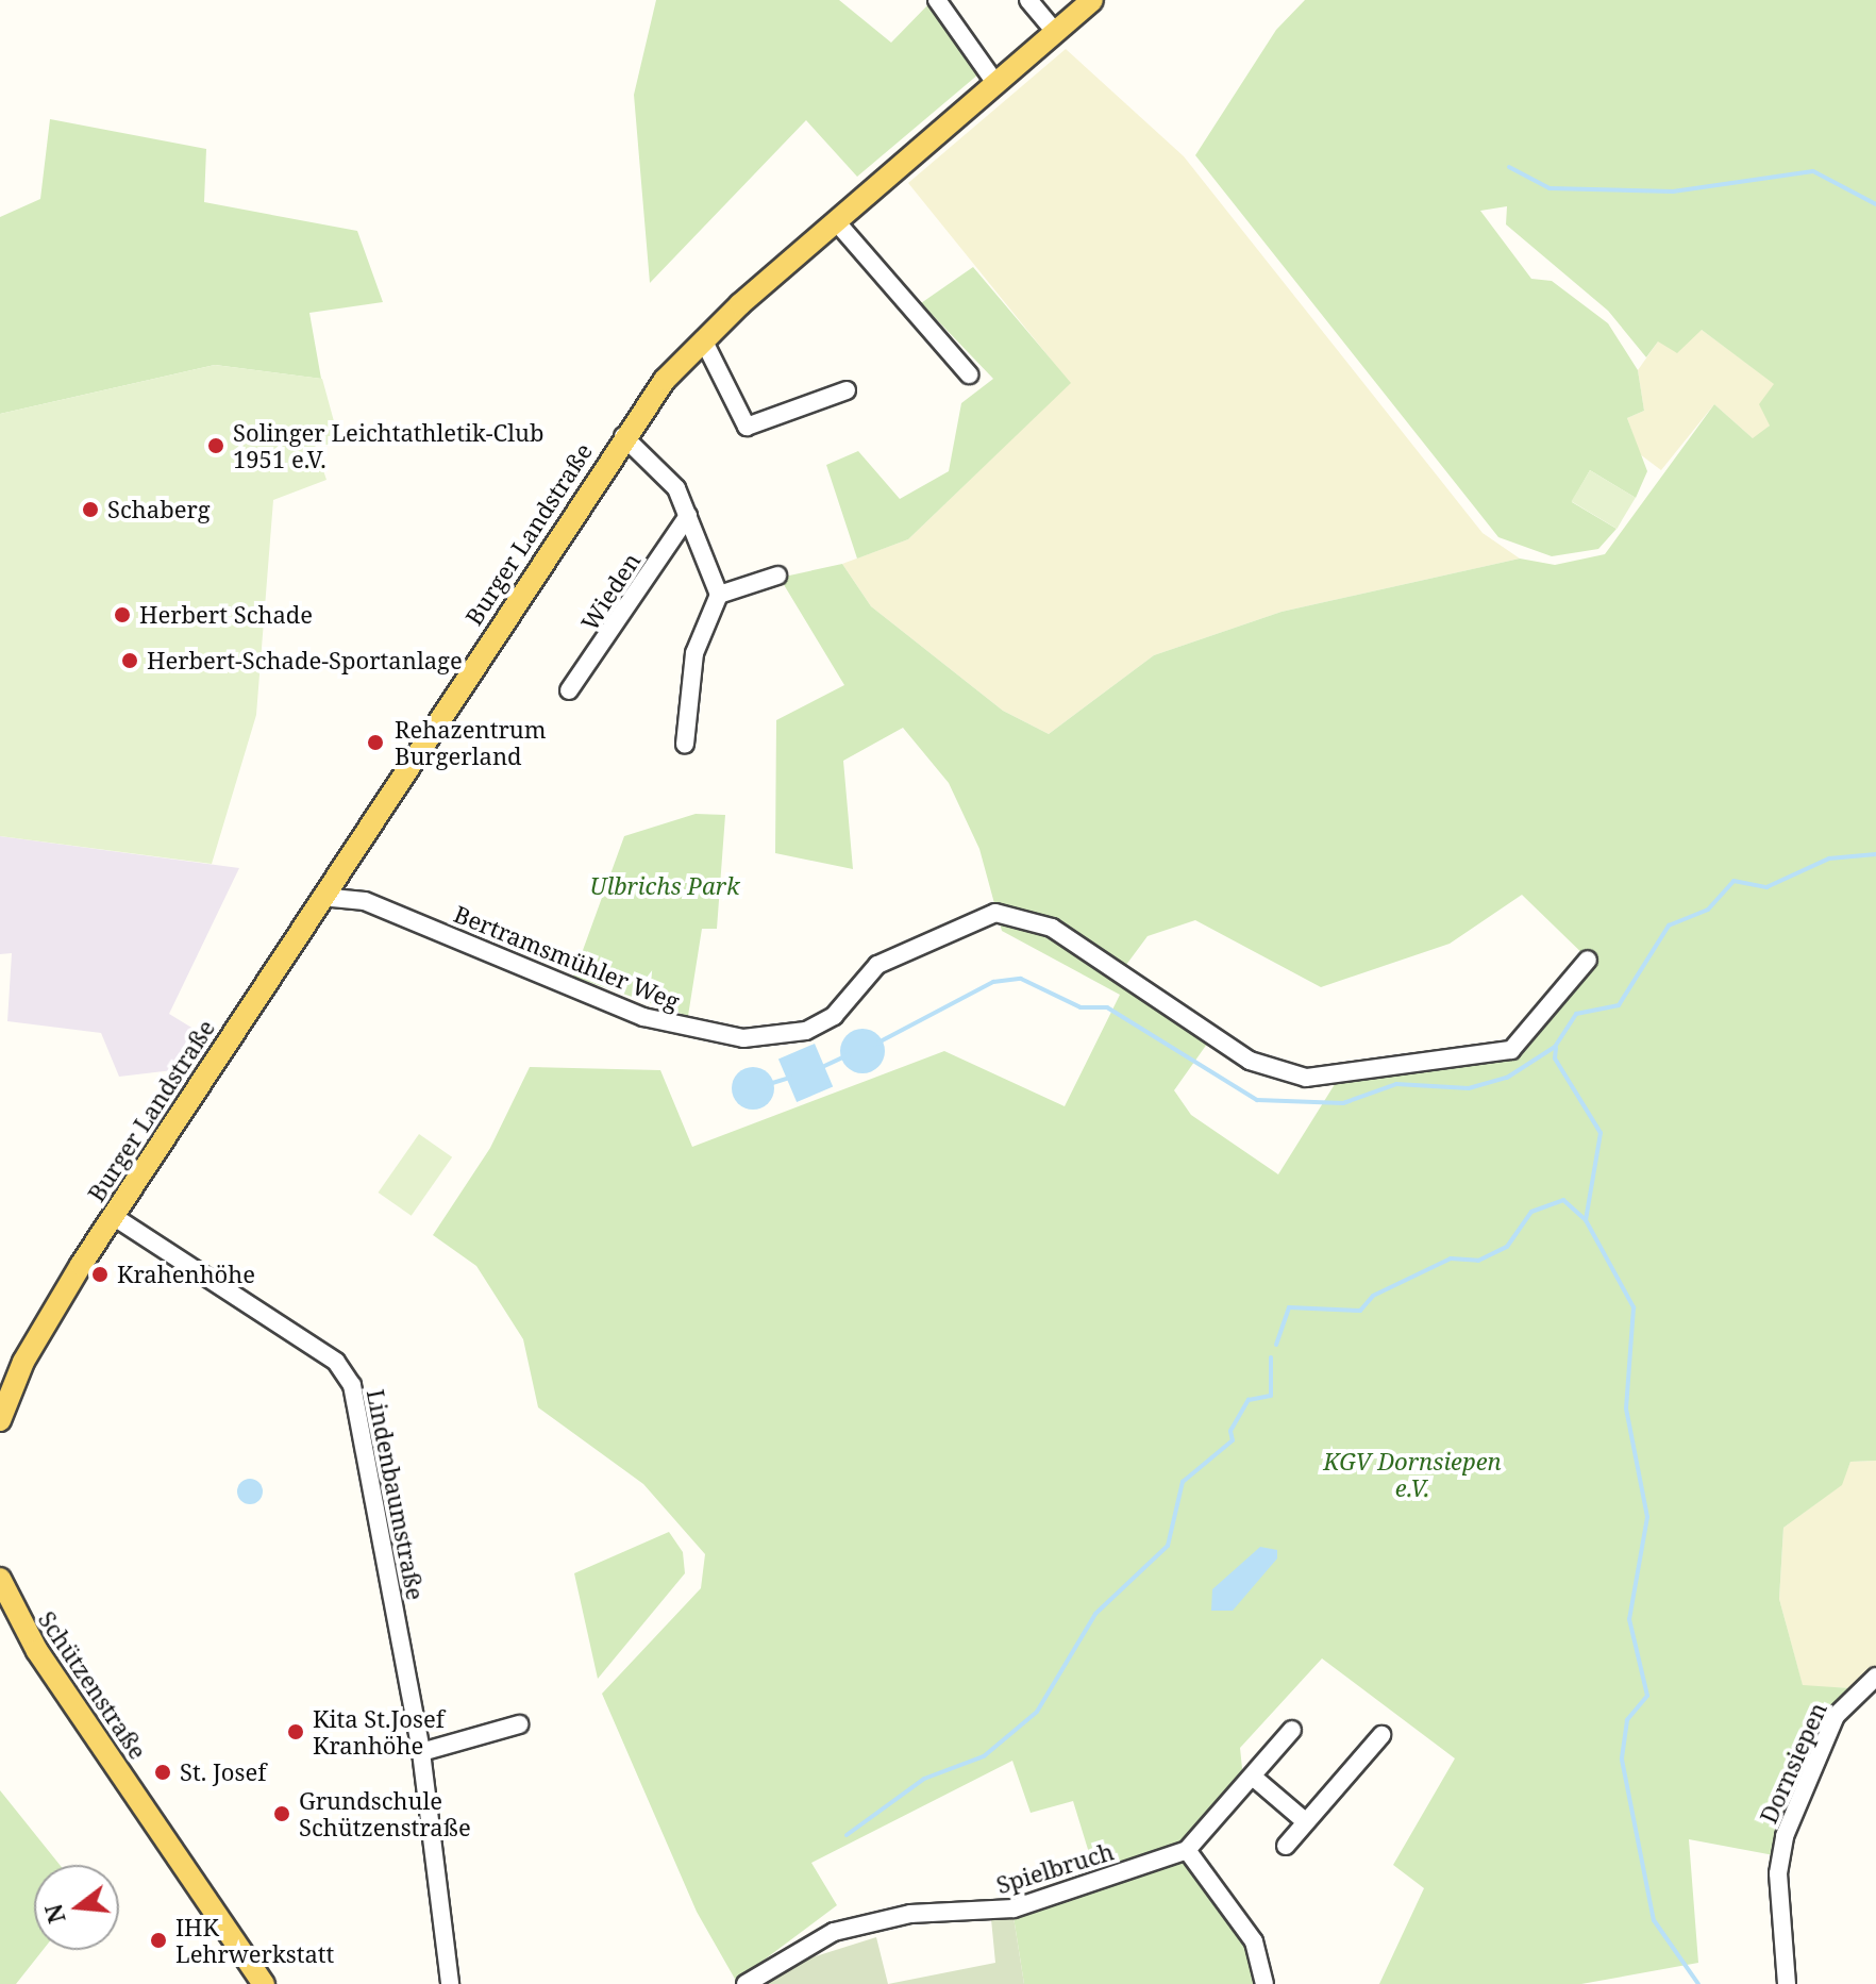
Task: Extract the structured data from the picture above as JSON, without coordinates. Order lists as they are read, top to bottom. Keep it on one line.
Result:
{"streets":{"main road":["Burger Landstraße","Schützenstraße"],"street":["Wieden","Bertramsmühler Weg","Lindenbaumstraße","Dornsiepen","Spielbruch"]},"crossings":[["Burger Landstraße","Bertramsmühler Weg"],["Burger Landstraße","Lindenbaumstraße"]],"parks":["Ulbrichs Park","KGV Dornsiepen e.V."],"places":["Solinger Leichtathletik-Club 1951 e.V.","Schaberg","Herbert Schade","Herbert-Schade-Sportanlage","Rehazentrum Burgerland","Krahenhöhe","Kita St.Josef Kranhöhe","St. Josef","Grundschule Schützenstraße","IHK Lehrwerkstatt"],"north":"left"}
